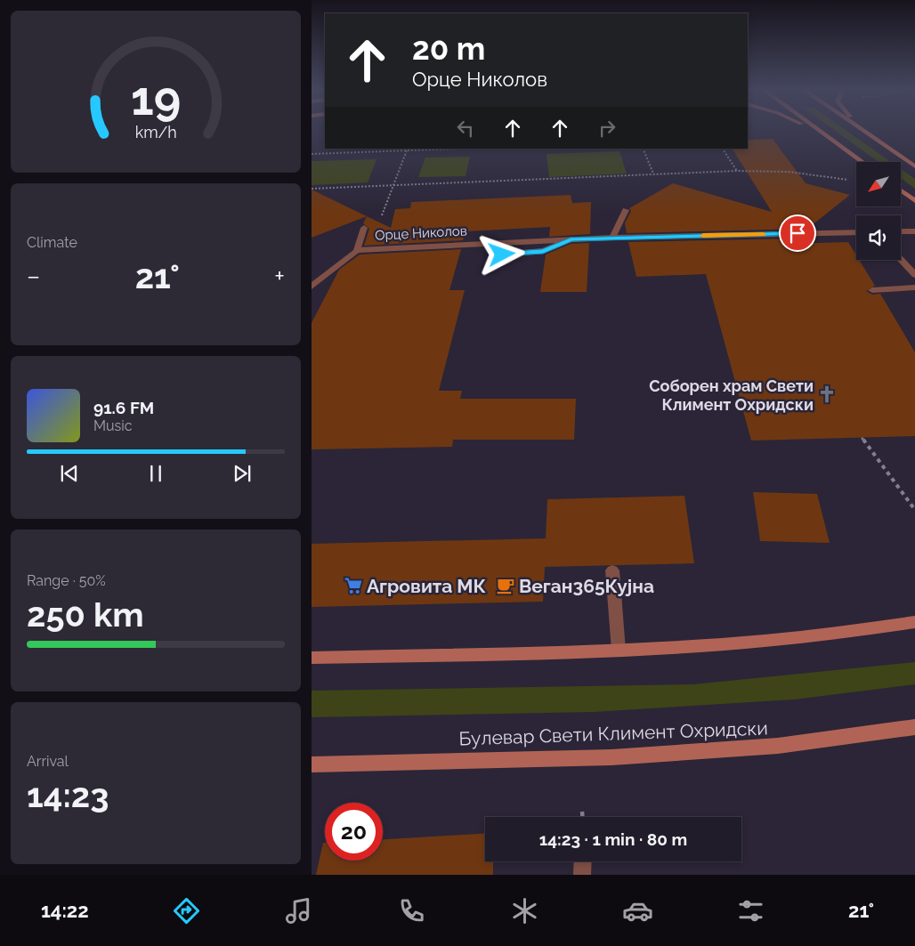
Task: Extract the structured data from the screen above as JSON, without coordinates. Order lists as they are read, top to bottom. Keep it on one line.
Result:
{"streets":{"street":["Орце Николов","Булевар Свети Климент Охридски"]},"places":{"church":["Соборен храм Свети Климент Охридски"],"supermarket":["Агровита МК"],"cafe":["Веган365Кујна"]},"north":"bottom left","page":{"turn":["20 m","Орце Николов"],"tile":["Climate",["Range · 50%","250 km"],["Arrival","14:23"]],"heat":["−","21°","+"],"song":["91.6 FM","Music"],"limit":"20","trip":"14:23 · 1 min · 80 m","tabs":["14:22","21°"],"gauge":["19","km/h"]}}
